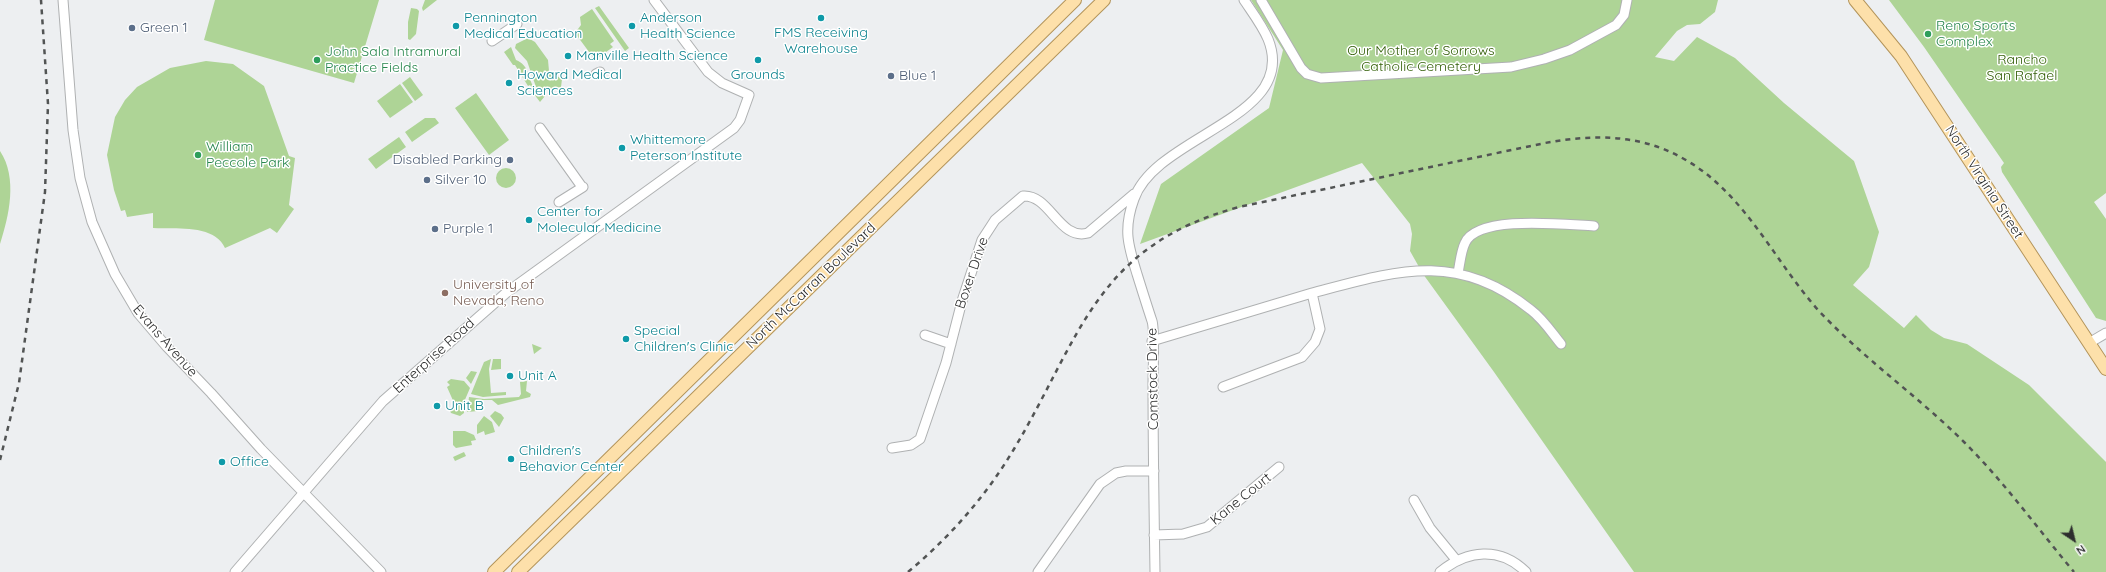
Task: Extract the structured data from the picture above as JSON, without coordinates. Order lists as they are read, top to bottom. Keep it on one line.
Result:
{"streets":{"main road":["North Virginia Street","North McCarran Boulevard"],"street":["Boxer Drive","Evans Avenue","Enterprise Road","Comstock Drive","Kane Court"]},"crossings":[["Boxer Drive","Comstock Drive"],["Evans Avenue","Enterprise Road"],["Comstock Drive","Kane Court"]],"parks":["Our Mother of Sorrows Catholic Cemetery","Rancho San Rafael"],"places":["FMS Receiving Warehouse","Pennington Medical Education","Anderson Health Science","Green 1","Reno Sports Complex","Manville Health Science","John Sala Intramural Practice Fields","Grounds","Blue 1","Howard Medical Sciences","Whittemore Peterson Institute","William Peccole Park","Disabled Parking","Silver 10","Center for Molecular Medicine","Purple 1","University of Nevada, Reno","Special Children's Clinic","Unit A","Unit B","Children's Behavior Center","Office"],"north":"bottom right"}
